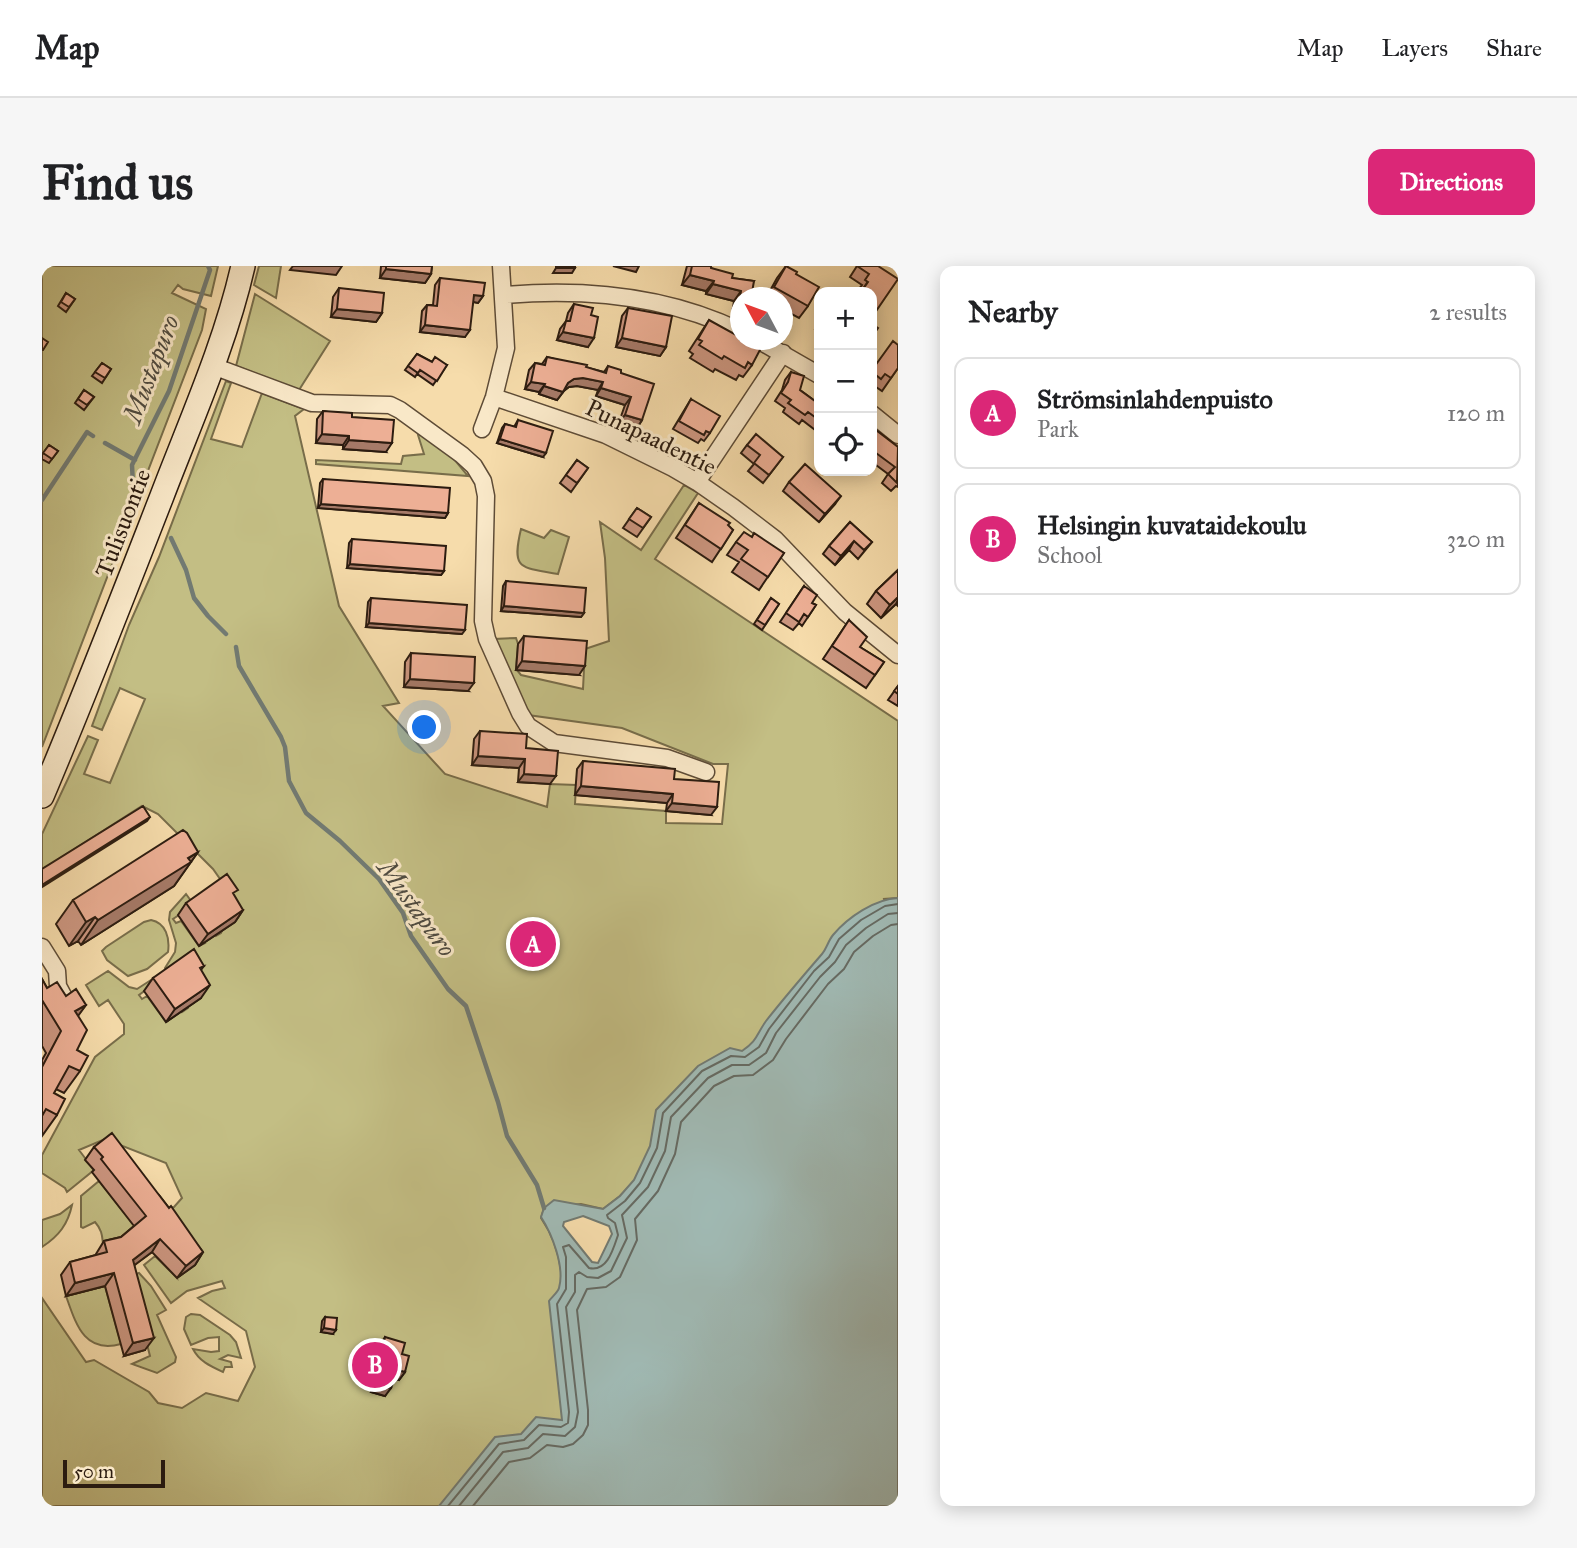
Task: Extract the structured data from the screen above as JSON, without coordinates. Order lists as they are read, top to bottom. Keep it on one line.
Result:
{"streets":{"main road":["Tulisuontie"],"street":["Punapaadentie"]},"water":["Mustapuro"],"scale_bar":"50 m","north":"top left","page":{"header":"Map","nav":["Map","Layers","Share"],"buttons":"Directions","title":"Find us","heading":["Nearby","2 results"],"map_buttons":["+","−"],"list":[{"mark":"A","name":"Strömsinlahdenpuisto","note":"Park","value":"120 m"},{"mark":"B","name":"Helsingin kuvataidekoulu","note":"School","value":"320 m"}],"pins":["A","B"],"scale":"50 m"}}
